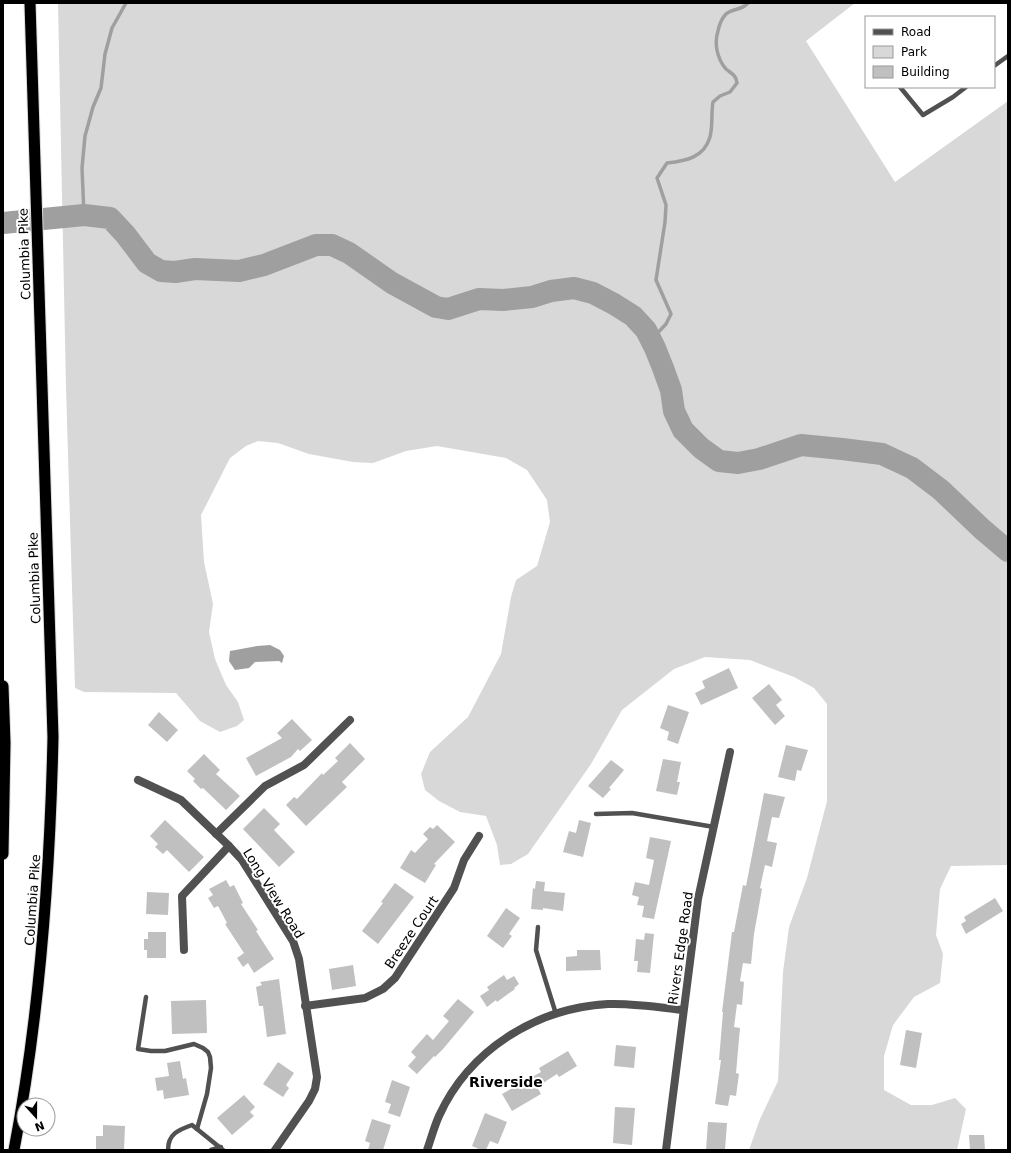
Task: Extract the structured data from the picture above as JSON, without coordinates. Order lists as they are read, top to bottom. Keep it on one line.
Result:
{"streets":{"highway":["Columbia Pike"],"street":["Long View Road","Breeze Court","Rivers Edge Road"]},"crossings":[["Long View Road","Breeze Court"]],"districts":["Riverside"],"legend":["Road","Park","Building"],"north":"bottom"}
